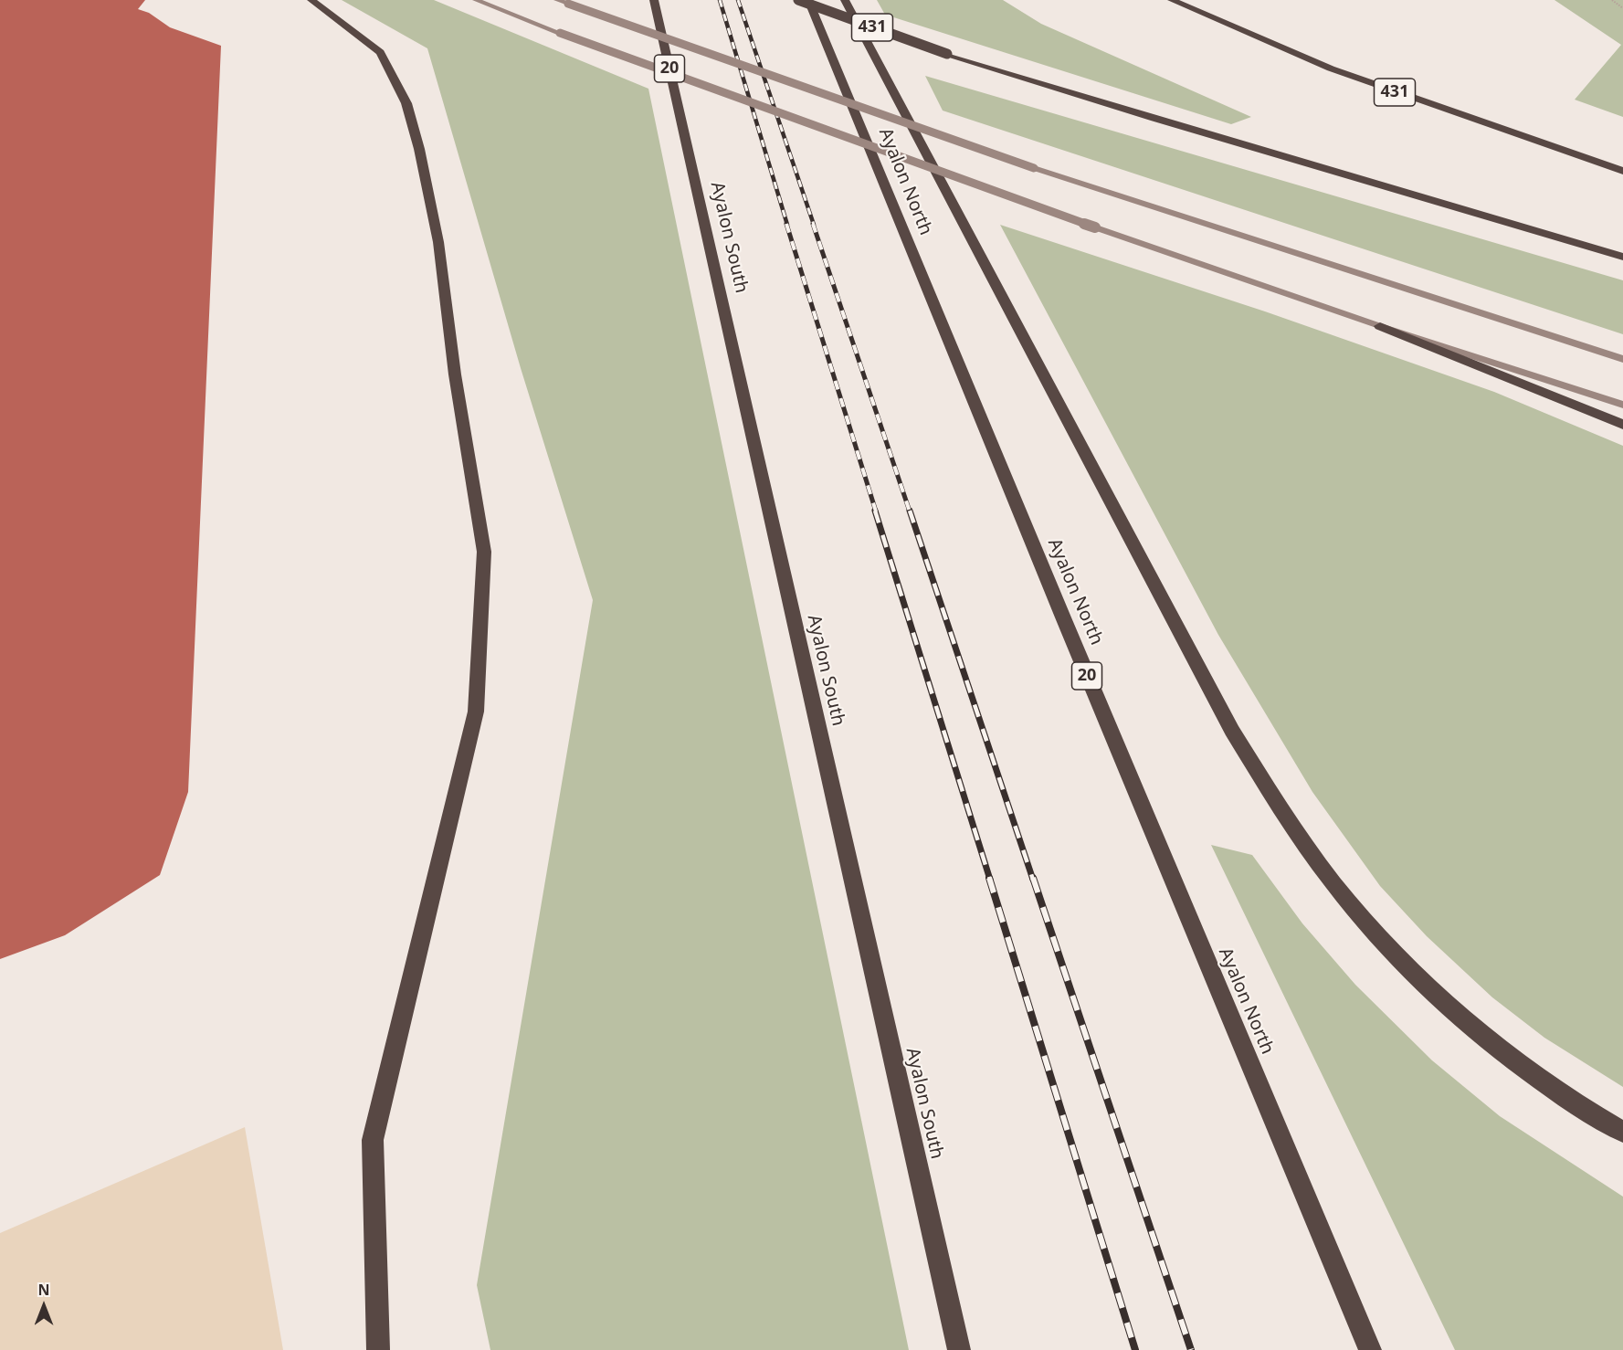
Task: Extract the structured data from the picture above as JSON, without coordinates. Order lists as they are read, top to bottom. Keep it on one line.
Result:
{"streets":{"highway":["431","20","Ayalon North","Ayalon South"]},"north":"top"}
